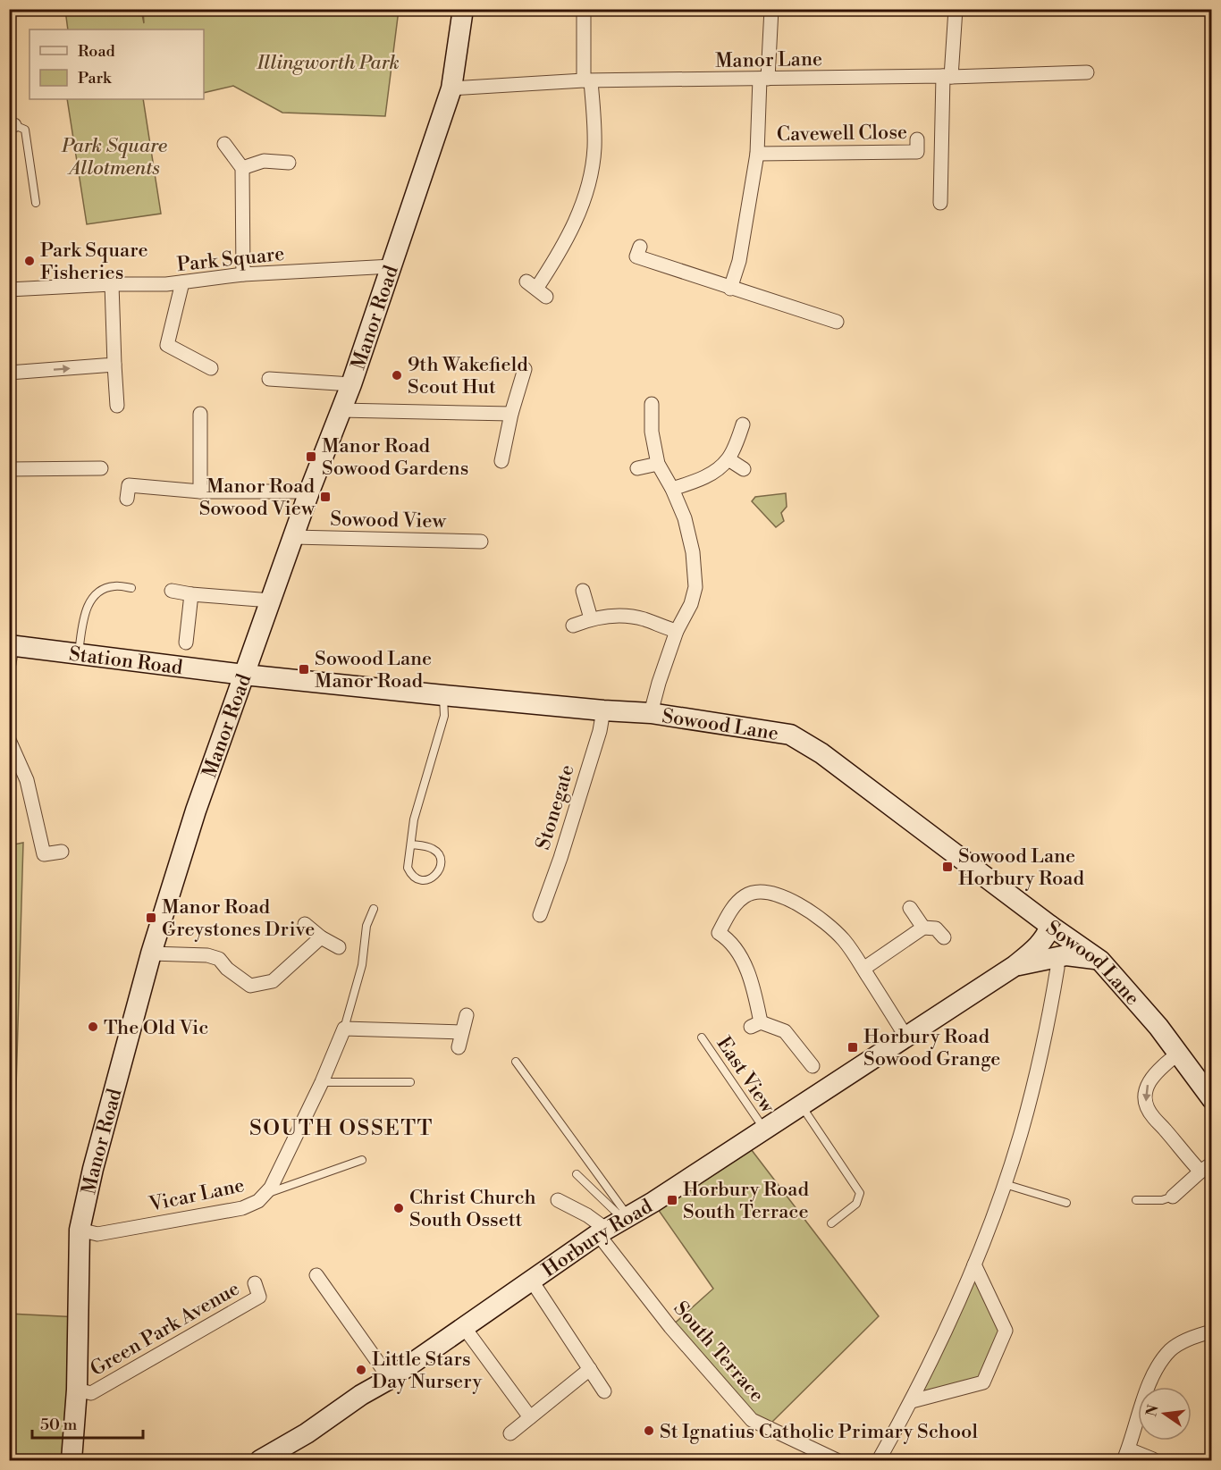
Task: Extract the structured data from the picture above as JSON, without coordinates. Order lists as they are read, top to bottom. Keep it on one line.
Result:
{"streets":{"street":["Manor Lane","Cavewell Close","Park Square","Manor Road","Sowood View","Station Road","Sowood Lane","Stonegate","Vicar Lane","Horbury Road","Green Park Avenue","South Terrace"],"lane":["East View"]},"crossings":[["Manor Lane","Manor Road"],["Park Square","Manor Road"],["Manor Road","Sowood View"],["Manor Road","Station Road"],["Manor Road","Sowood Lane"],["Manor Road","Vicar Lane"],["Manor Road","Green Park Avenue"],["Station Road","Sowood Lane"],["Sowood Lane","Stonegate"],["Sowood Lane","Horbury Road"],["East View","Horbury Road"],["Horbury Road","South Terrace"]],"districts":["SOUTH OSSETT"],"parks":["Illingworth Park","Park Square Allotments"],"places":{"other":["Park Square Fisheries","9th Wakefield Scout Hut","The Old Vic","Christ Church South Ossett","Little Stars Day Nursery","St Ignatius Catholic Primary School"],"transit":["Manor Road Sowood Gardens","Manor Road Sowood View","Sowood Lane Manor Road","Sowood Lane Horbury Road","Manor Road Greystones Drive","Horbury Road Sowood Grange","Horbury Road South Terrace"]},"legend":["Road","Park"],"scale_bar":"50 m","north":"left"}
